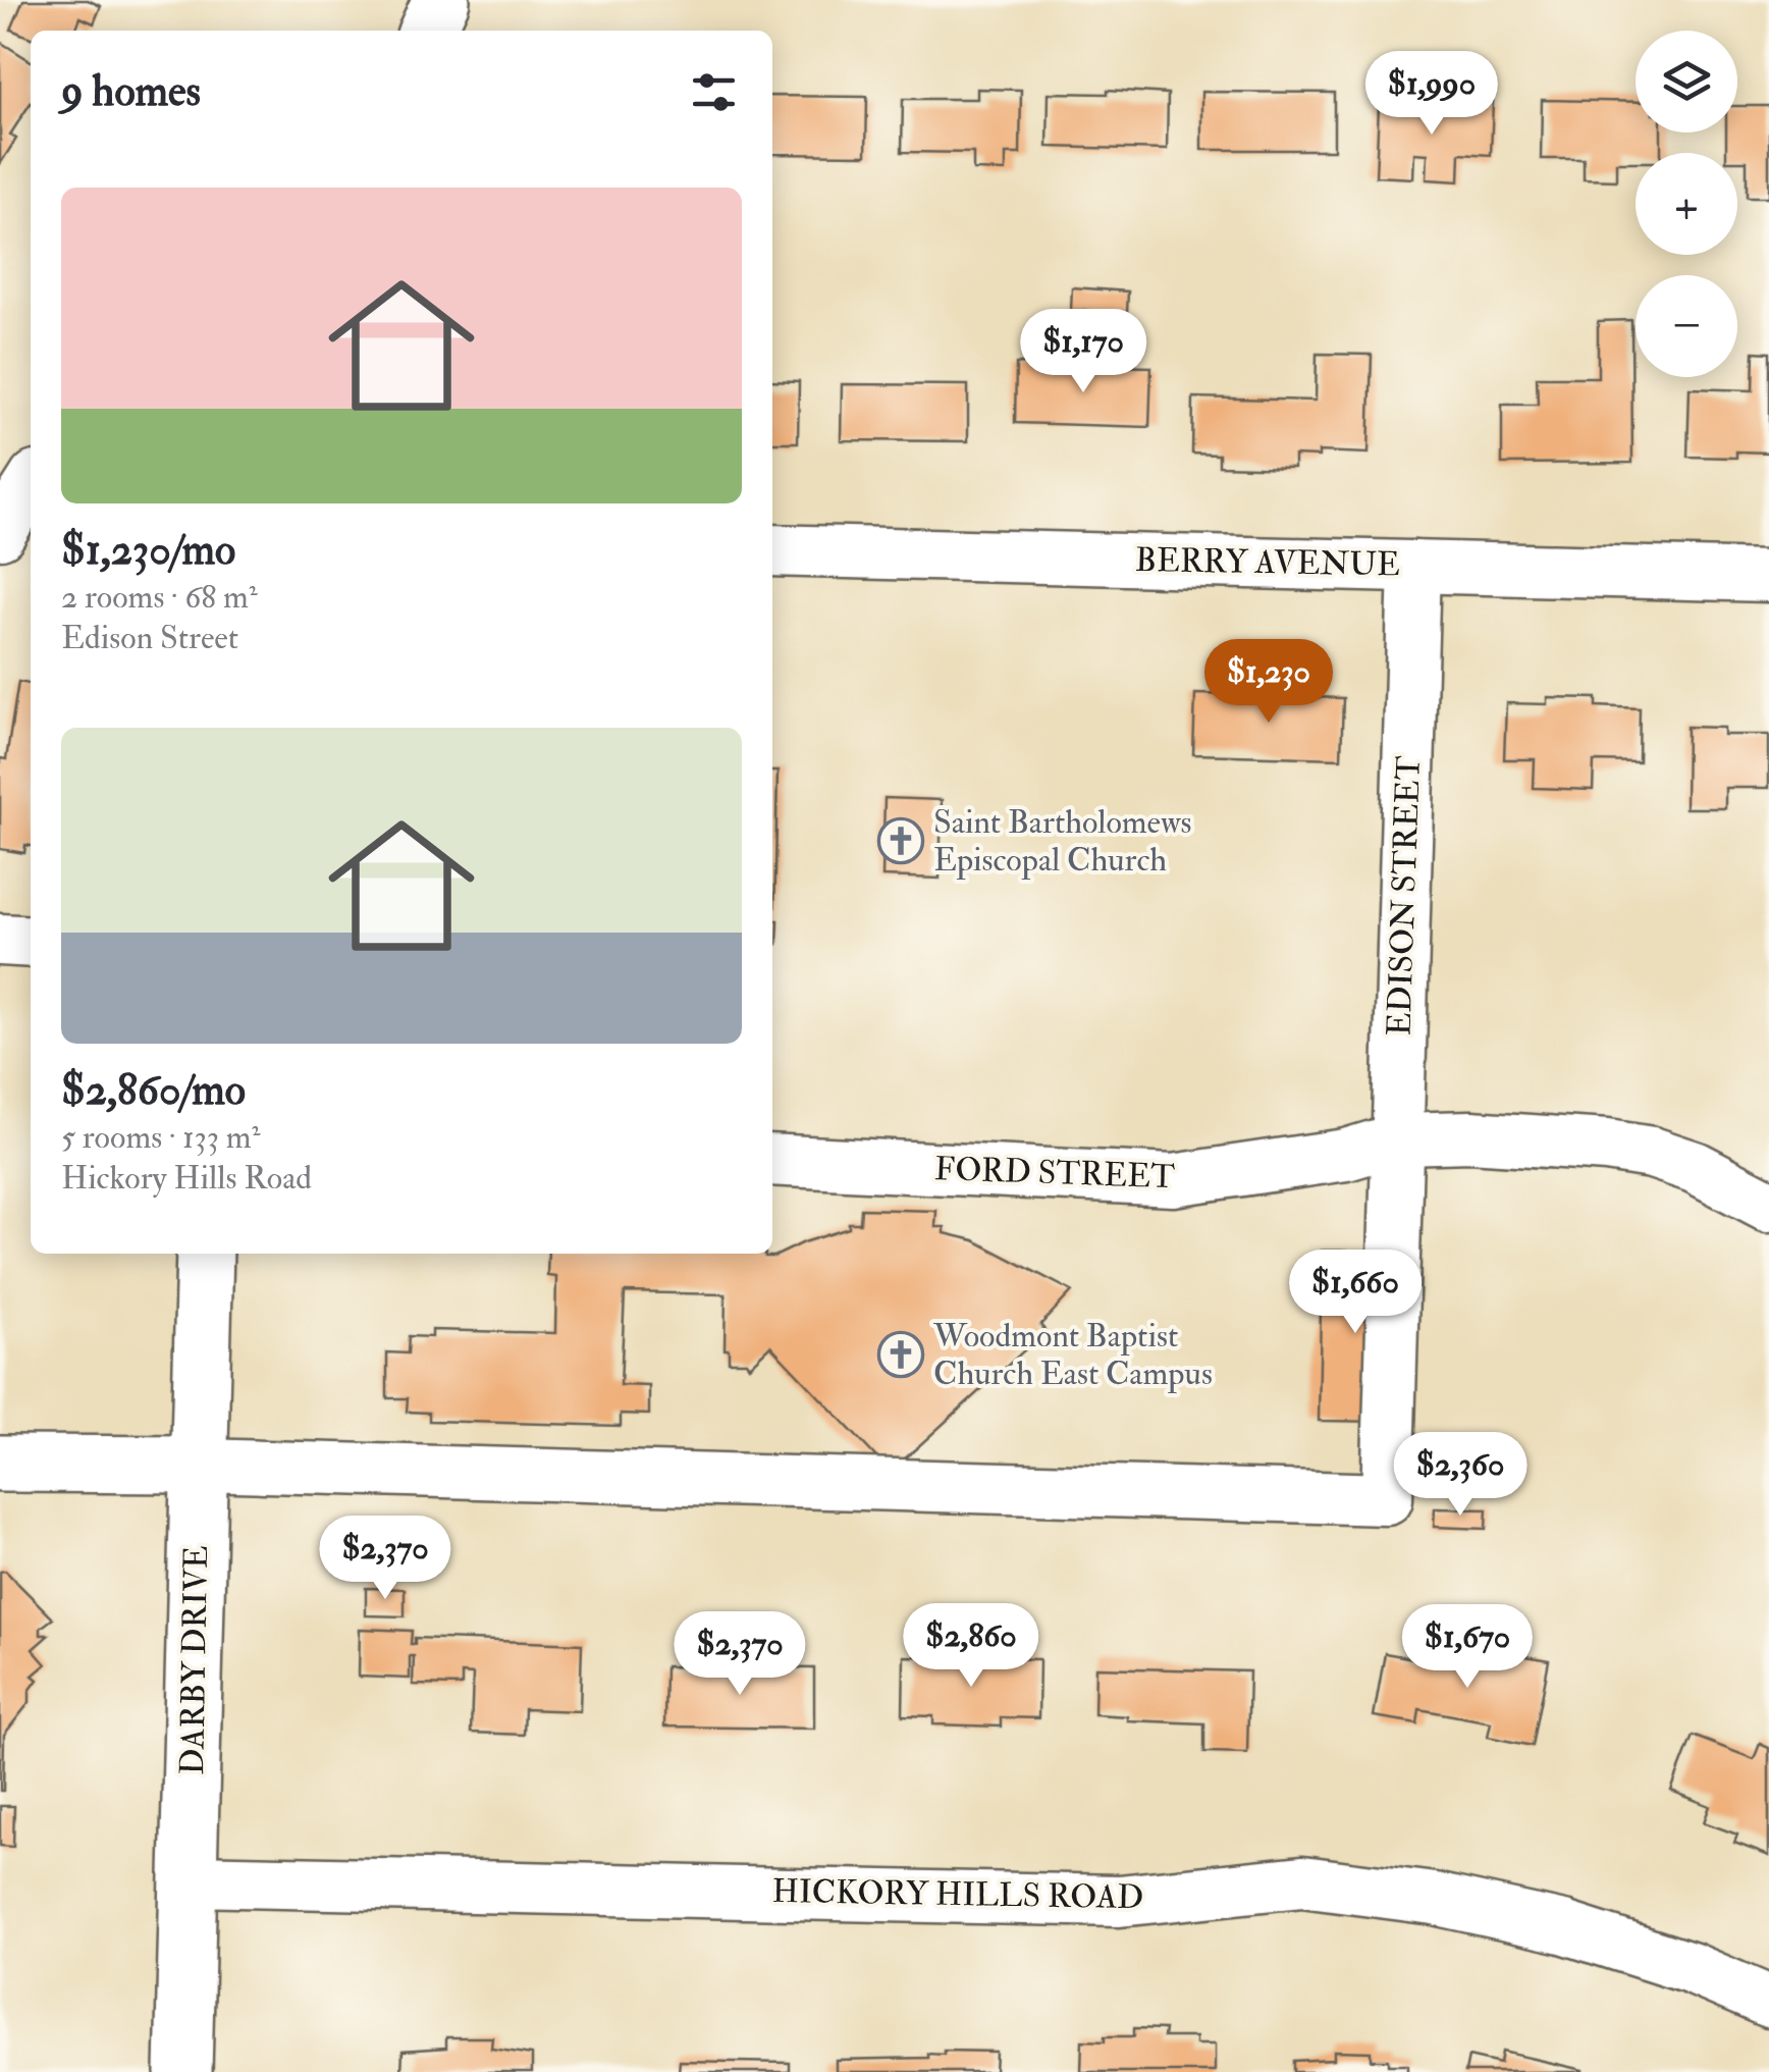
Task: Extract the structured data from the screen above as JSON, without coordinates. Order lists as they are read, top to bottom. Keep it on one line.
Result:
{"streets":{"main road":["DARBY DRIVE"],"street":["BERRY AVENUE","EDISON STREET","FORD STREET","HICKORY HILLS ROAD"]},"crossings":[["BERRY AVENUE","EDISON STREET"],["EDISON STREET","FORD STREET"],["EDISON STREET","DARBY DRIVE"],["DARBY DRIVE","HICKORY HILLS ROAD"]],"places":{"church":["Saint Bartholomews Episcopal Church","Woodmont Baptist Church East Campus"]},"page":{"map_buttons":["+","−"],"heading":"9 homes","price":["$1,990","$1,170","$1,230","$1,660","$2,360","$2,370","$2,860","$1,670","$2,370"],"list":[{"name":"$1,230/mo","note":"2 rooms · 68 m² · Edison Street"},{"name":"$2,860/mo","note":"5 rooms · 133 m² · Hickory Hills Road"}]}}
